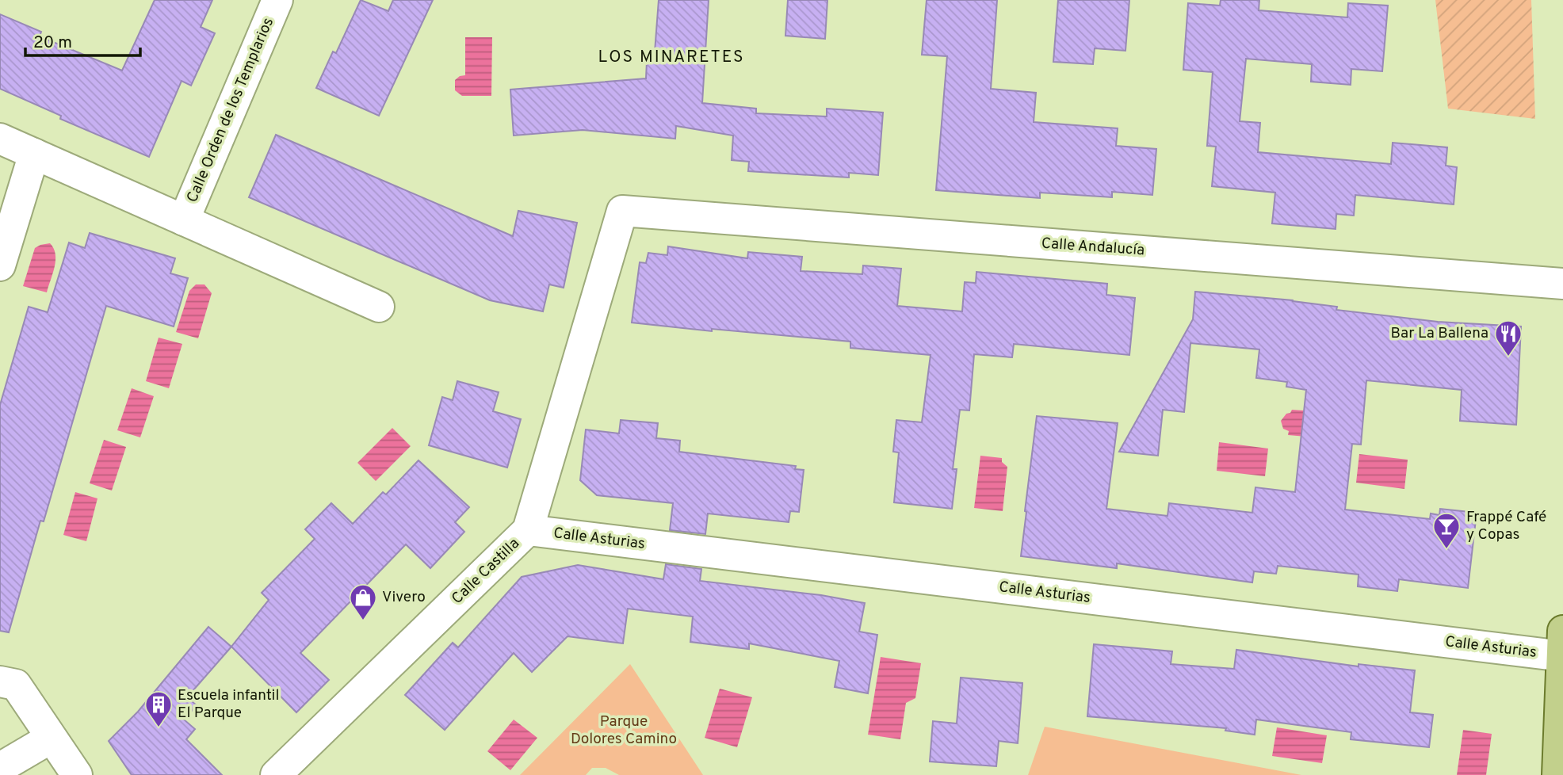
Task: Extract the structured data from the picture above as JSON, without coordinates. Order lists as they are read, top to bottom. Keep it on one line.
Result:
{"streets":{"street":["Calle Orden de los Templarios","Calle Andalucía","Calle Asturias","Calle Castilla"]},"crossings":[["Calle Andalucía","Calle Castilla"],["Calle Asturias","Calle Castilla"]],"districts":["LOS MINARETES"],"parks":["Parque Dolores Camino"],"places":{"restaurant":["Bar La Ballena"],"bar":["Frappé Café y Copas"],"shop":["Vivero"],"building":["Escuela infantil El Parque"]},"scale_bar":"20 m"}
